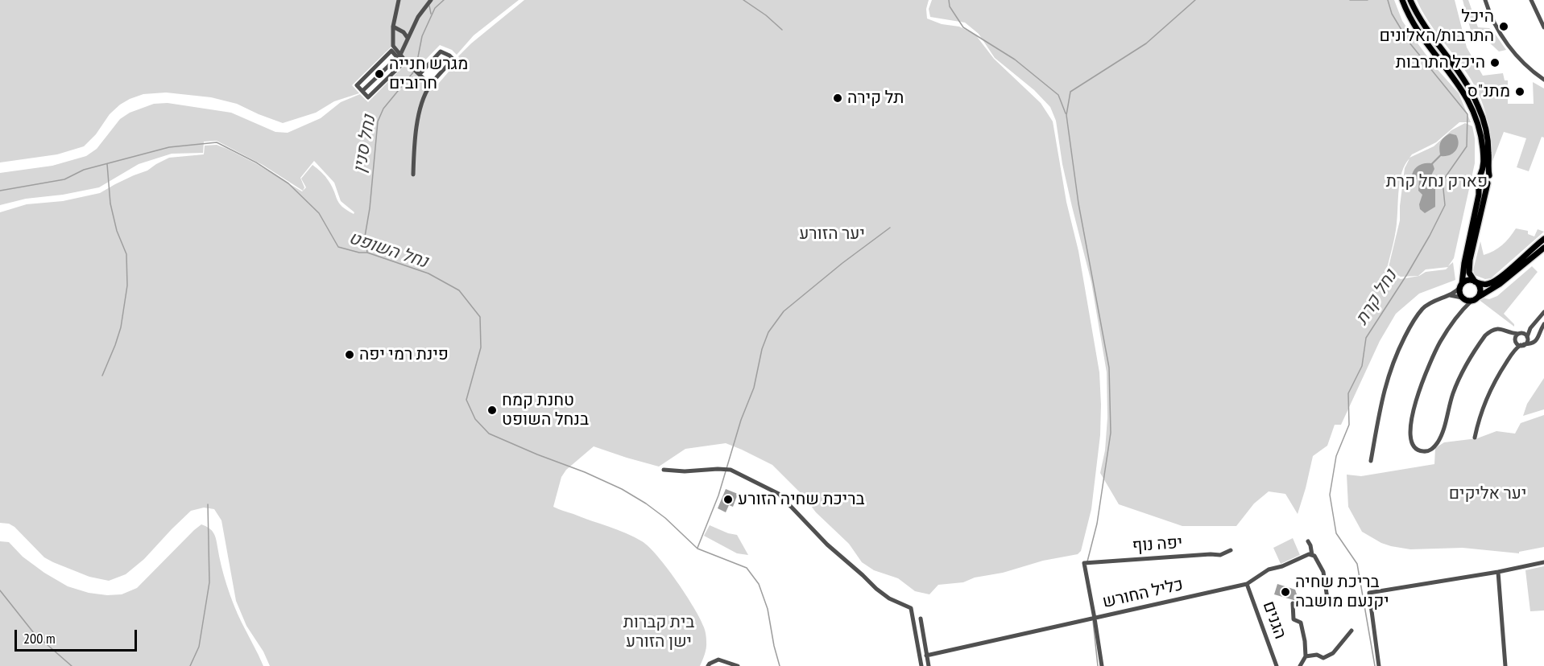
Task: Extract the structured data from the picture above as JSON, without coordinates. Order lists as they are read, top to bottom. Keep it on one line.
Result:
{"streets":{"street":["יפה נוף","כליל החורש","הגנים"]},"crossings":[["יפה נוף","כליל החורש"],["כליל החורש","הגנים"]],"water":["נחל סנין","נחל השופט","נחל קרת"],"parks":["פארק נחל קרת","יער הזורע","יער אליקים","בית קברות ישן הזורע"],"places":["היכל התרבות/האלונים","היכל התרבות","מגרש חנייה חרובים","מתנ\"ס","תל קירה","פינת רמי יפה","טחנת קמח בנחל השופט","בריכת שחיה הזורע","בריכת שחיה יקנעם מושבה"],"scale_bar":"200 m"}
